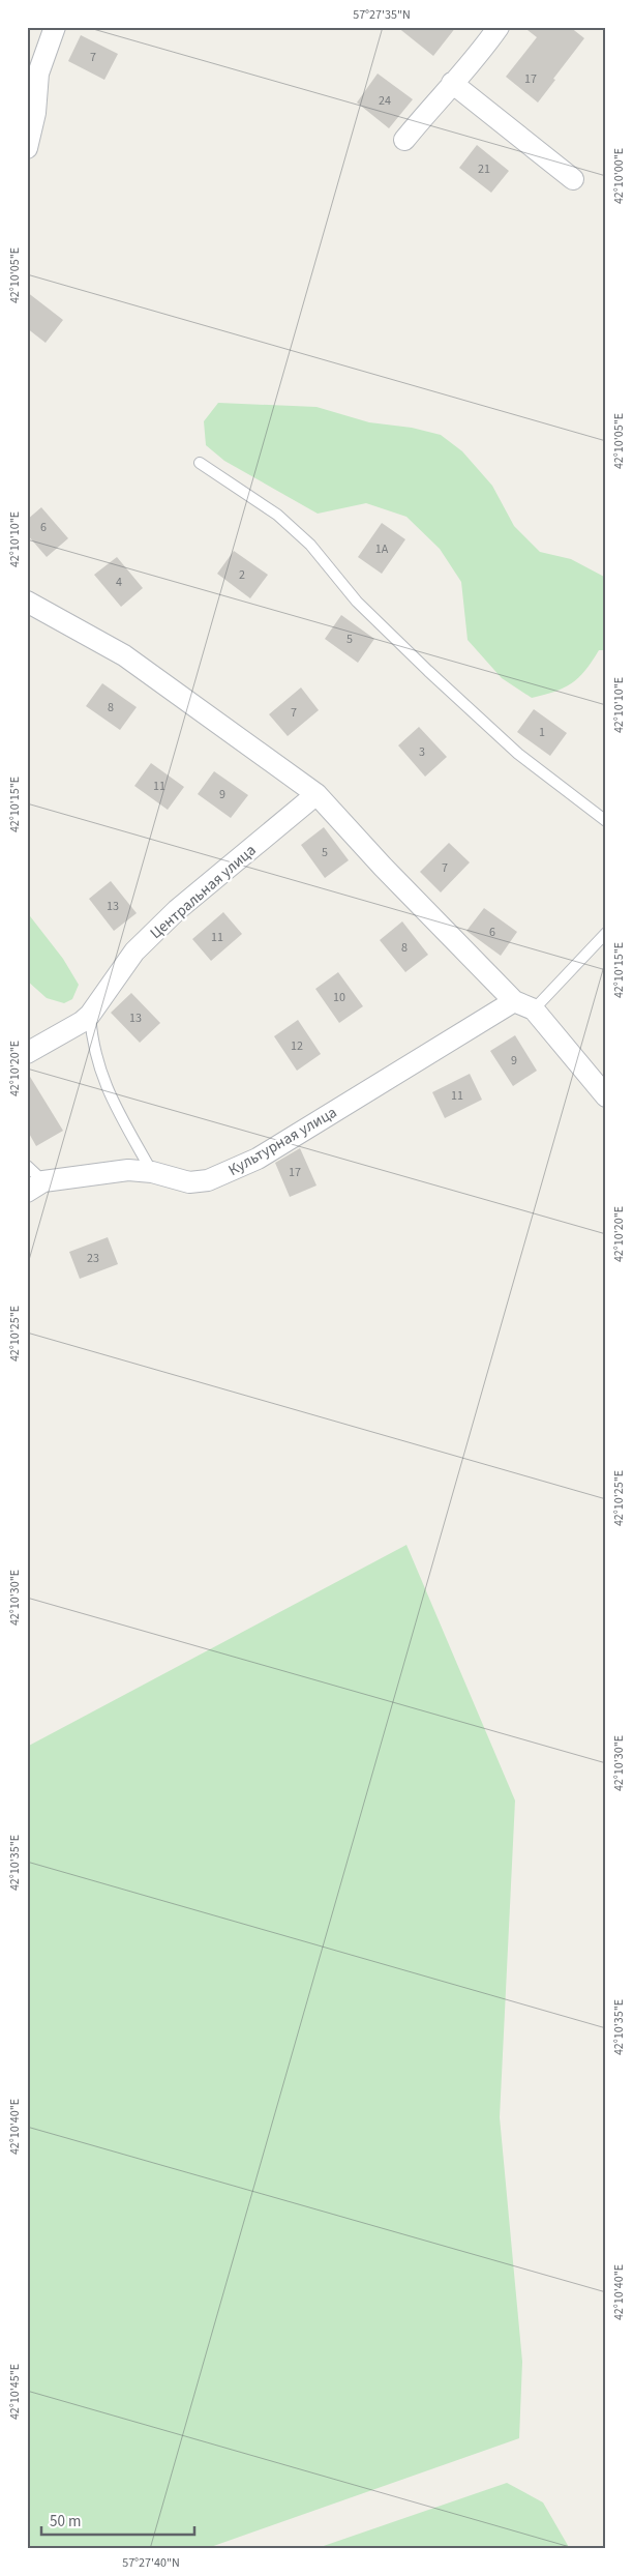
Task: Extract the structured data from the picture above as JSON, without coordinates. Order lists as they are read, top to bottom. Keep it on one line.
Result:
{"streets":{"street":["Центральная улица","Культурная улица"]},"house_numbers":["7","17","24","21","6","1А","2","4","5","8","7","1","3","11","9","5","7","13","6","11","8","10","13","12","9","11","17","23"],"scale_bar":"50 m","coordinates":["57°27'35\"N","42°10'00\"E","42°10'05\"E","42°10'10\"E","42°10'15\"E","42°10'20\"E","42°10'25\"E","42°10'30\"E","42°10'35\"E","42°10'40\"E","42°10'45\"E","57°27'40\"N"]}
